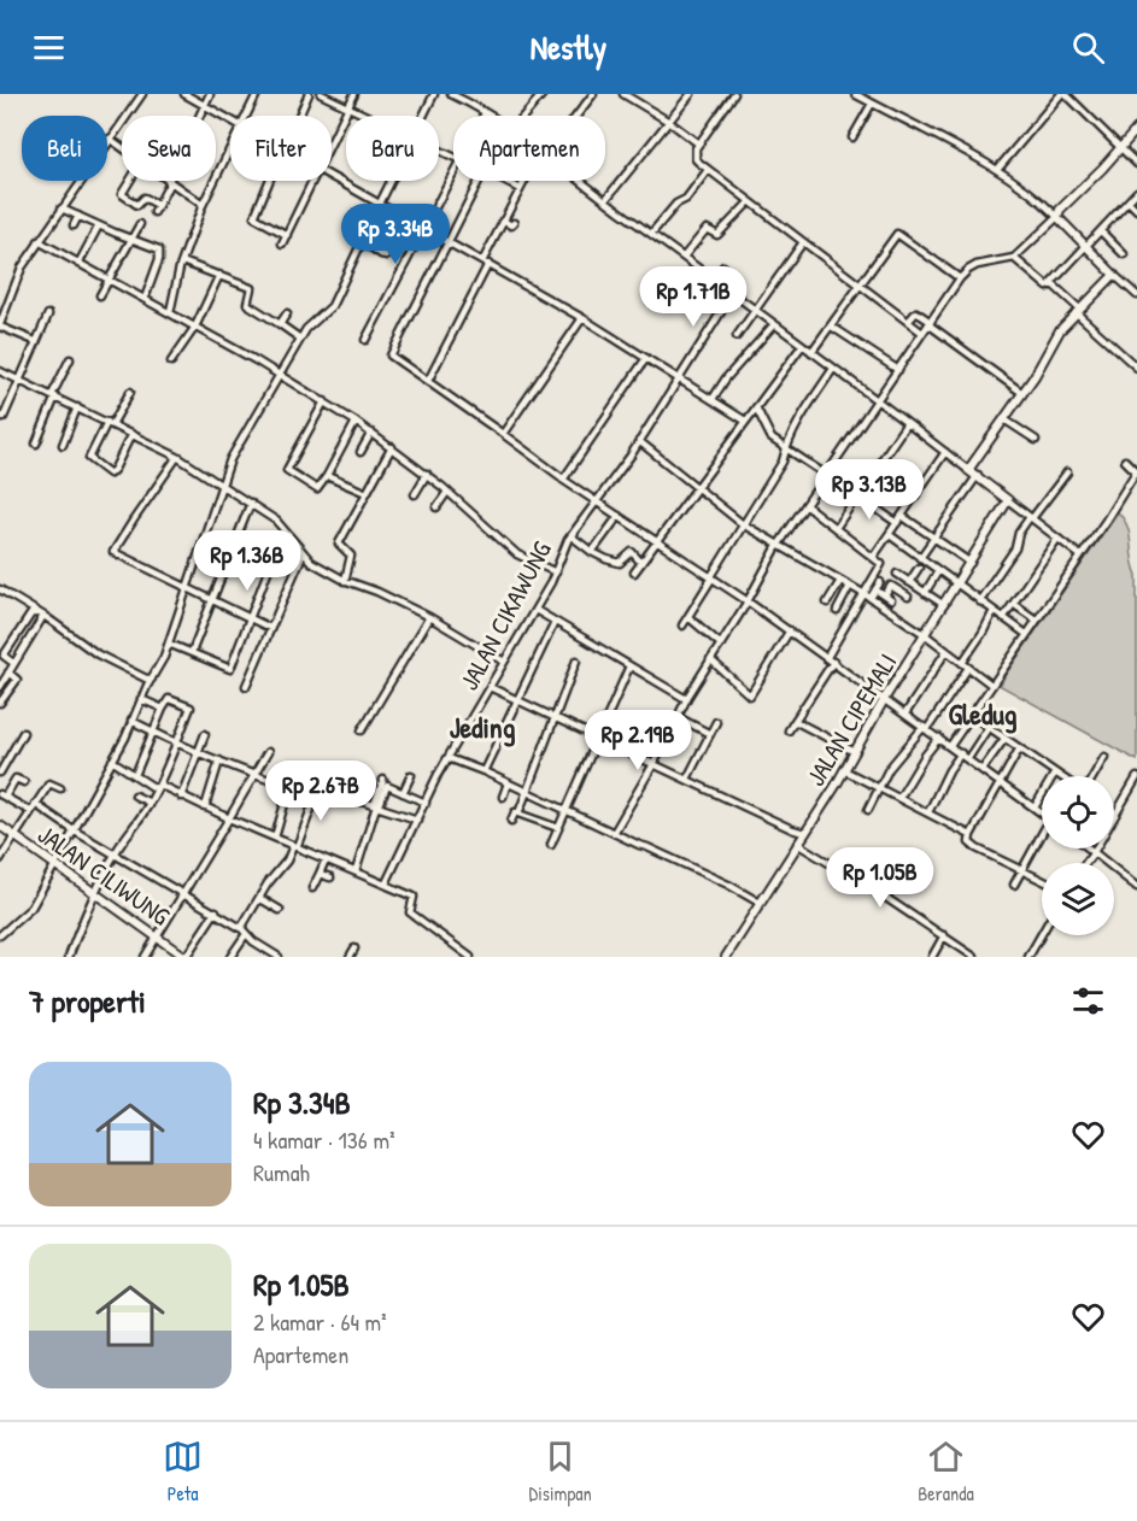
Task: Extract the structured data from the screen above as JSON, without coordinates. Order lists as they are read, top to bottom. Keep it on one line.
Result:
{"streets":{"main road":["JALAN CIPEMALI","JALAN CILIWUNG"],"street":["JALAN CIKAWUNG"]},"districts":["Gledug","Jeding"],"page":{"header":"Nestly","chip":["Beli","Sewa","Filter","Baru","Apartemen"],"price":["Rp 3.34B","Rp 1.71B","Rp 3.13B","Rp 1.36B","Rp 2.19B","Rp 2.67B","Rp 1.05B"],"heading":"7 properti","list":[{"name":"Rp 3.34B","note":"4 kamar · 136 m² · Rumah"},{"name":"Rp 1.05B","note":"2 kamar · 64 m² · Apartemen"}],"tabs":["Peta","Disimpan","Beranda"]}}
